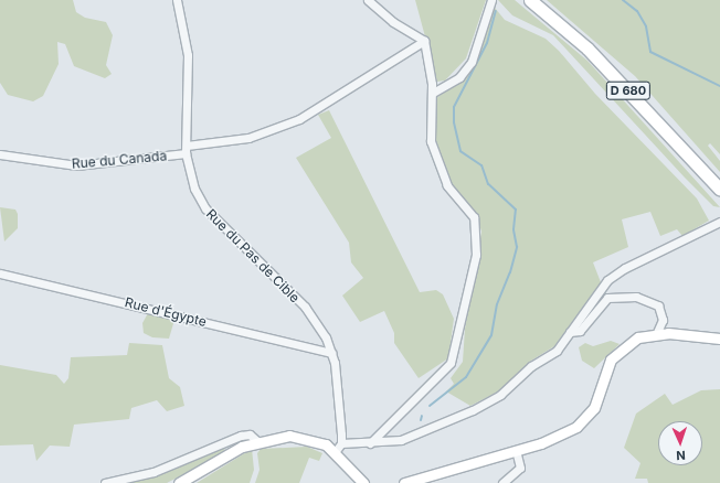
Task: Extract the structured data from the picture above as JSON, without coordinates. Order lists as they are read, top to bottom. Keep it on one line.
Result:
{"streets":{"main road":["D 680"],"street":["Rue du Canada","Rue du Pas de Cible","Rue d'Égypte"]},"crossings":[["Rue du Canada","Rue du Pas de Cible"],["Rue du Pas de Cible","Rue d'Égypte"]],"north":"bottom"}
